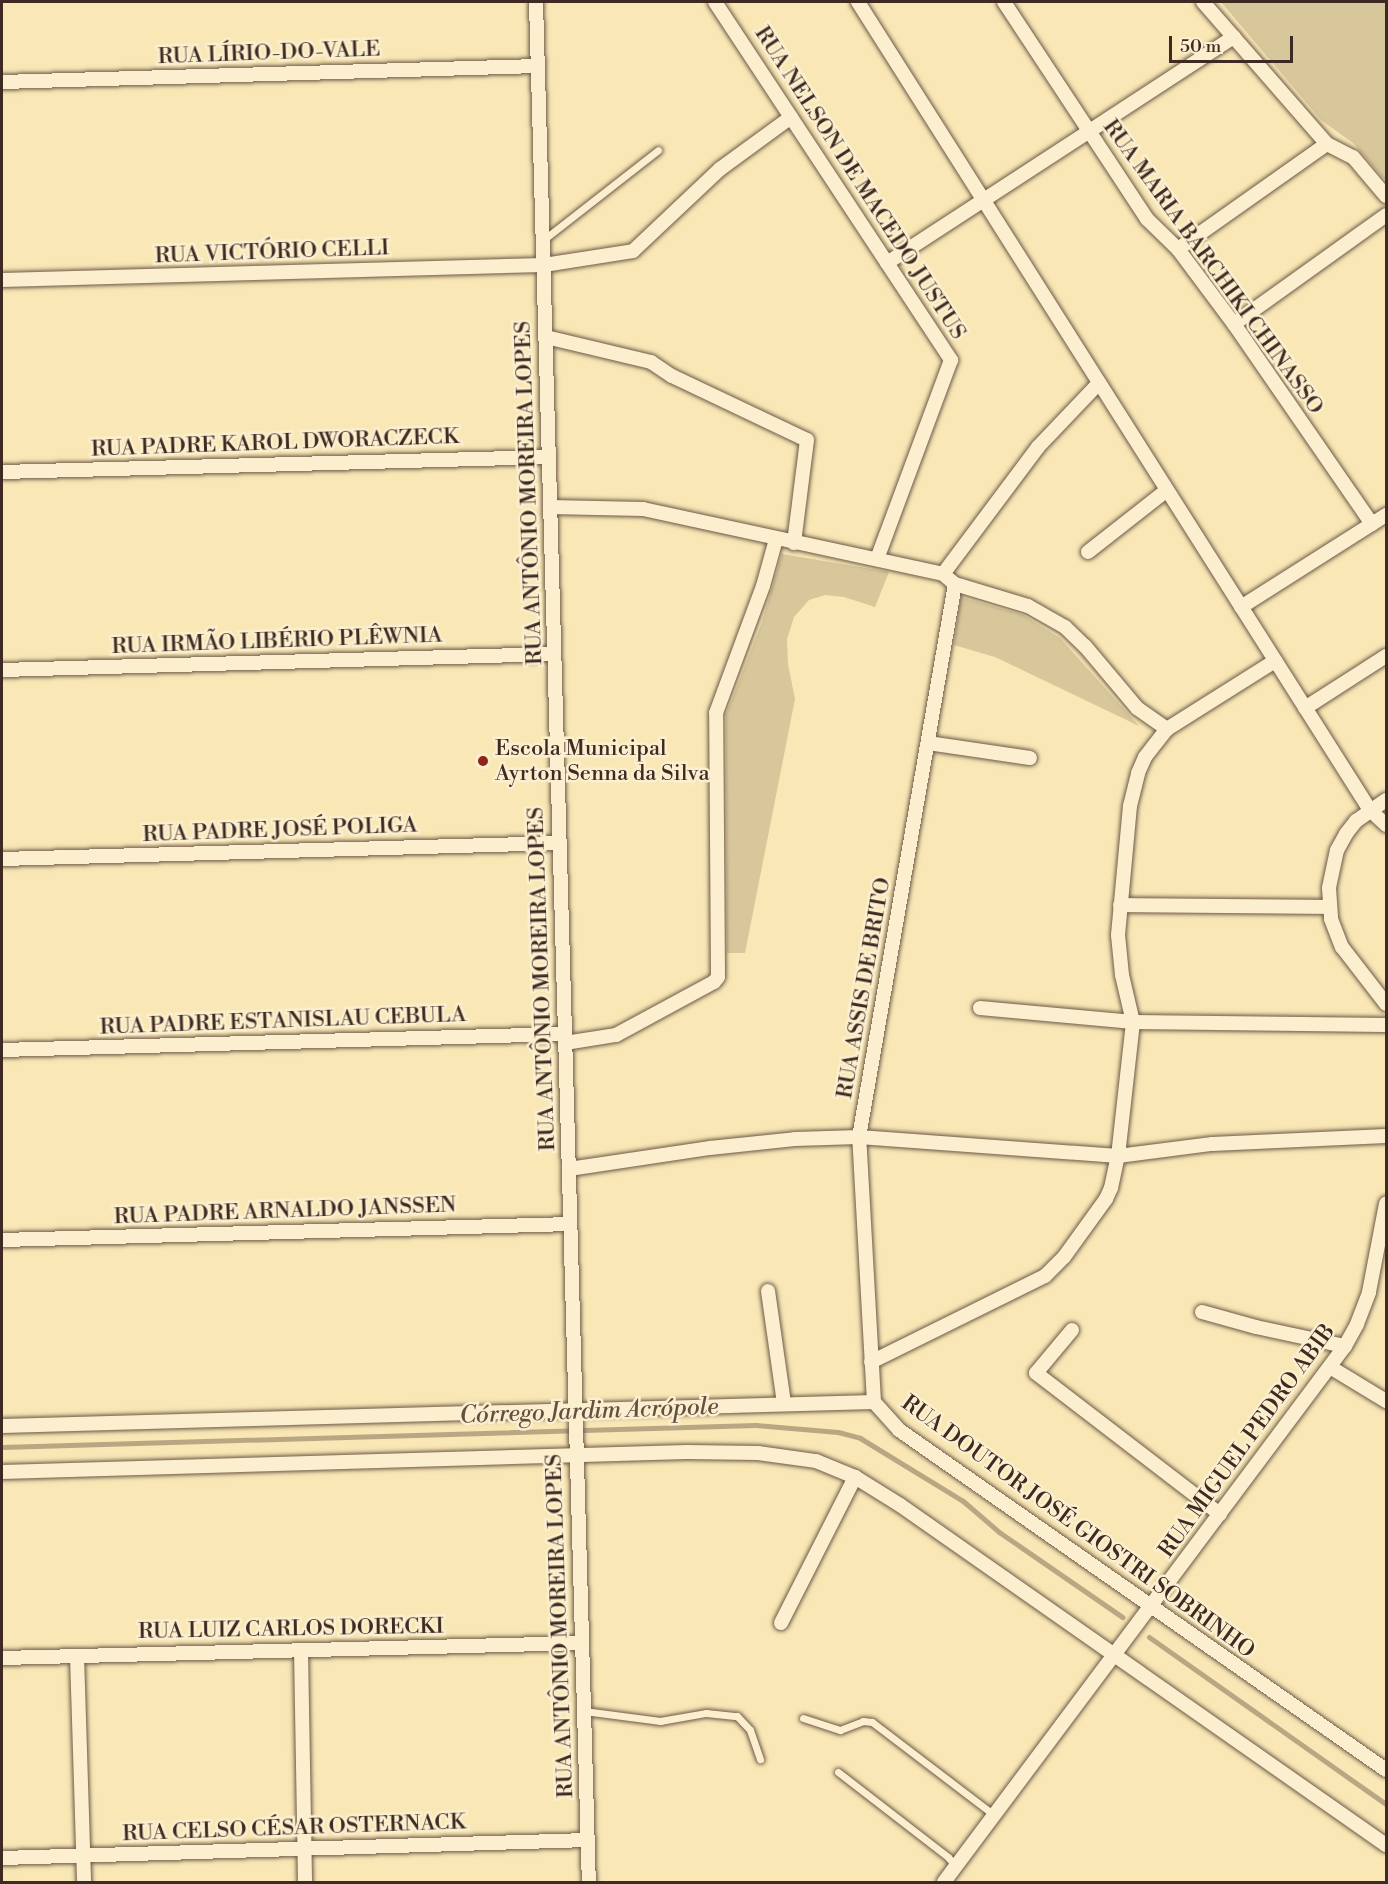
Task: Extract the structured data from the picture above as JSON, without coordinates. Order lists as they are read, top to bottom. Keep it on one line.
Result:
{"streets":{"street":["RUA LÍRIO-DO-VALE","RUA NELSON DE MACEDO JUSTUS","RUA VICTÓRIO CELLI","RUA MARIA BARCHIKI CHINASSO","RUA PADRE KAROL DWORACZECK","RUA ANTÔNIO MOREIRA LOPES","RUA IRMÃO LIBÉRIO PLÊWNIA","RUA PADRE JOSÉ POLIGA","RUA ASSIS DE BRITO","RUA PADRE ESTANISLAU CEBULA","RUA PADRE ARNALDO JANSSEN","RUA MIGUEL PEDRO ABIB","RUA DOUTOR JOSÉ GIOSTRI SOBRINHO","RUA LUIZ CARLOS DORECKI","RUA CELSO CÉSAR OSTERNACK"]},"crossings":[["RUA LÍRIO-DO-VALE","RUA ANTÔNIO MOREIRA LOPES"],["RUA NELSON DE MACEDO JUSTUS","RUA VICTÓRIO CELLI"],["RUA VICTÓRIO CELLI","RUA ANTÔNIO MOREIRA LOPES"],["RUA PADRE KAROL DWORACZECK","RUA ANTÔNIO MOREIRA LOPES"],["RUA ANTÔNIO MOREIRA LOPES","RUA IRMÃO LIBÉRIO PLÊWNIA"],["RUA ANTÔNIO MOREIRA LOPES","RUA PADRE JOSÉ POLIGA"],["RUA ANTÔNIO MOREIRA LOPES","RUA PADRE ESTANISLAU CEBULA"],["RUA ANTÔNIO MOREIRA LOPES","RUA PADRE ARNALDO JANSSEN"],["RUA ANTÔNIO MOREIRA LOPES","RUA DOUTOR JOSÉ GIOSTRI SOBRINHO"],["RUA ANTÔNIO MOREIRA LOPES","RUA LUIZ CARLOS DORECKI"],["RUA ANTÔNIO MOREIRA LOPES","RUA CELSO CÉSAR OSTERNACK"],["RUA ASSIS DE BRITO","RUA DOUTOR JOSÉ GIOSTRI SOBRINHO"],["RUA MIGUEL PEDRO ABIB","RUA DOUTOR JOSÉ GIOSTRI SOBRINHO"]],"water":["Córrego Jardim Acrópole"],"places":["Escola Municipal Ayrton Senna da Silva"],"scale_bar":"50 m"}
